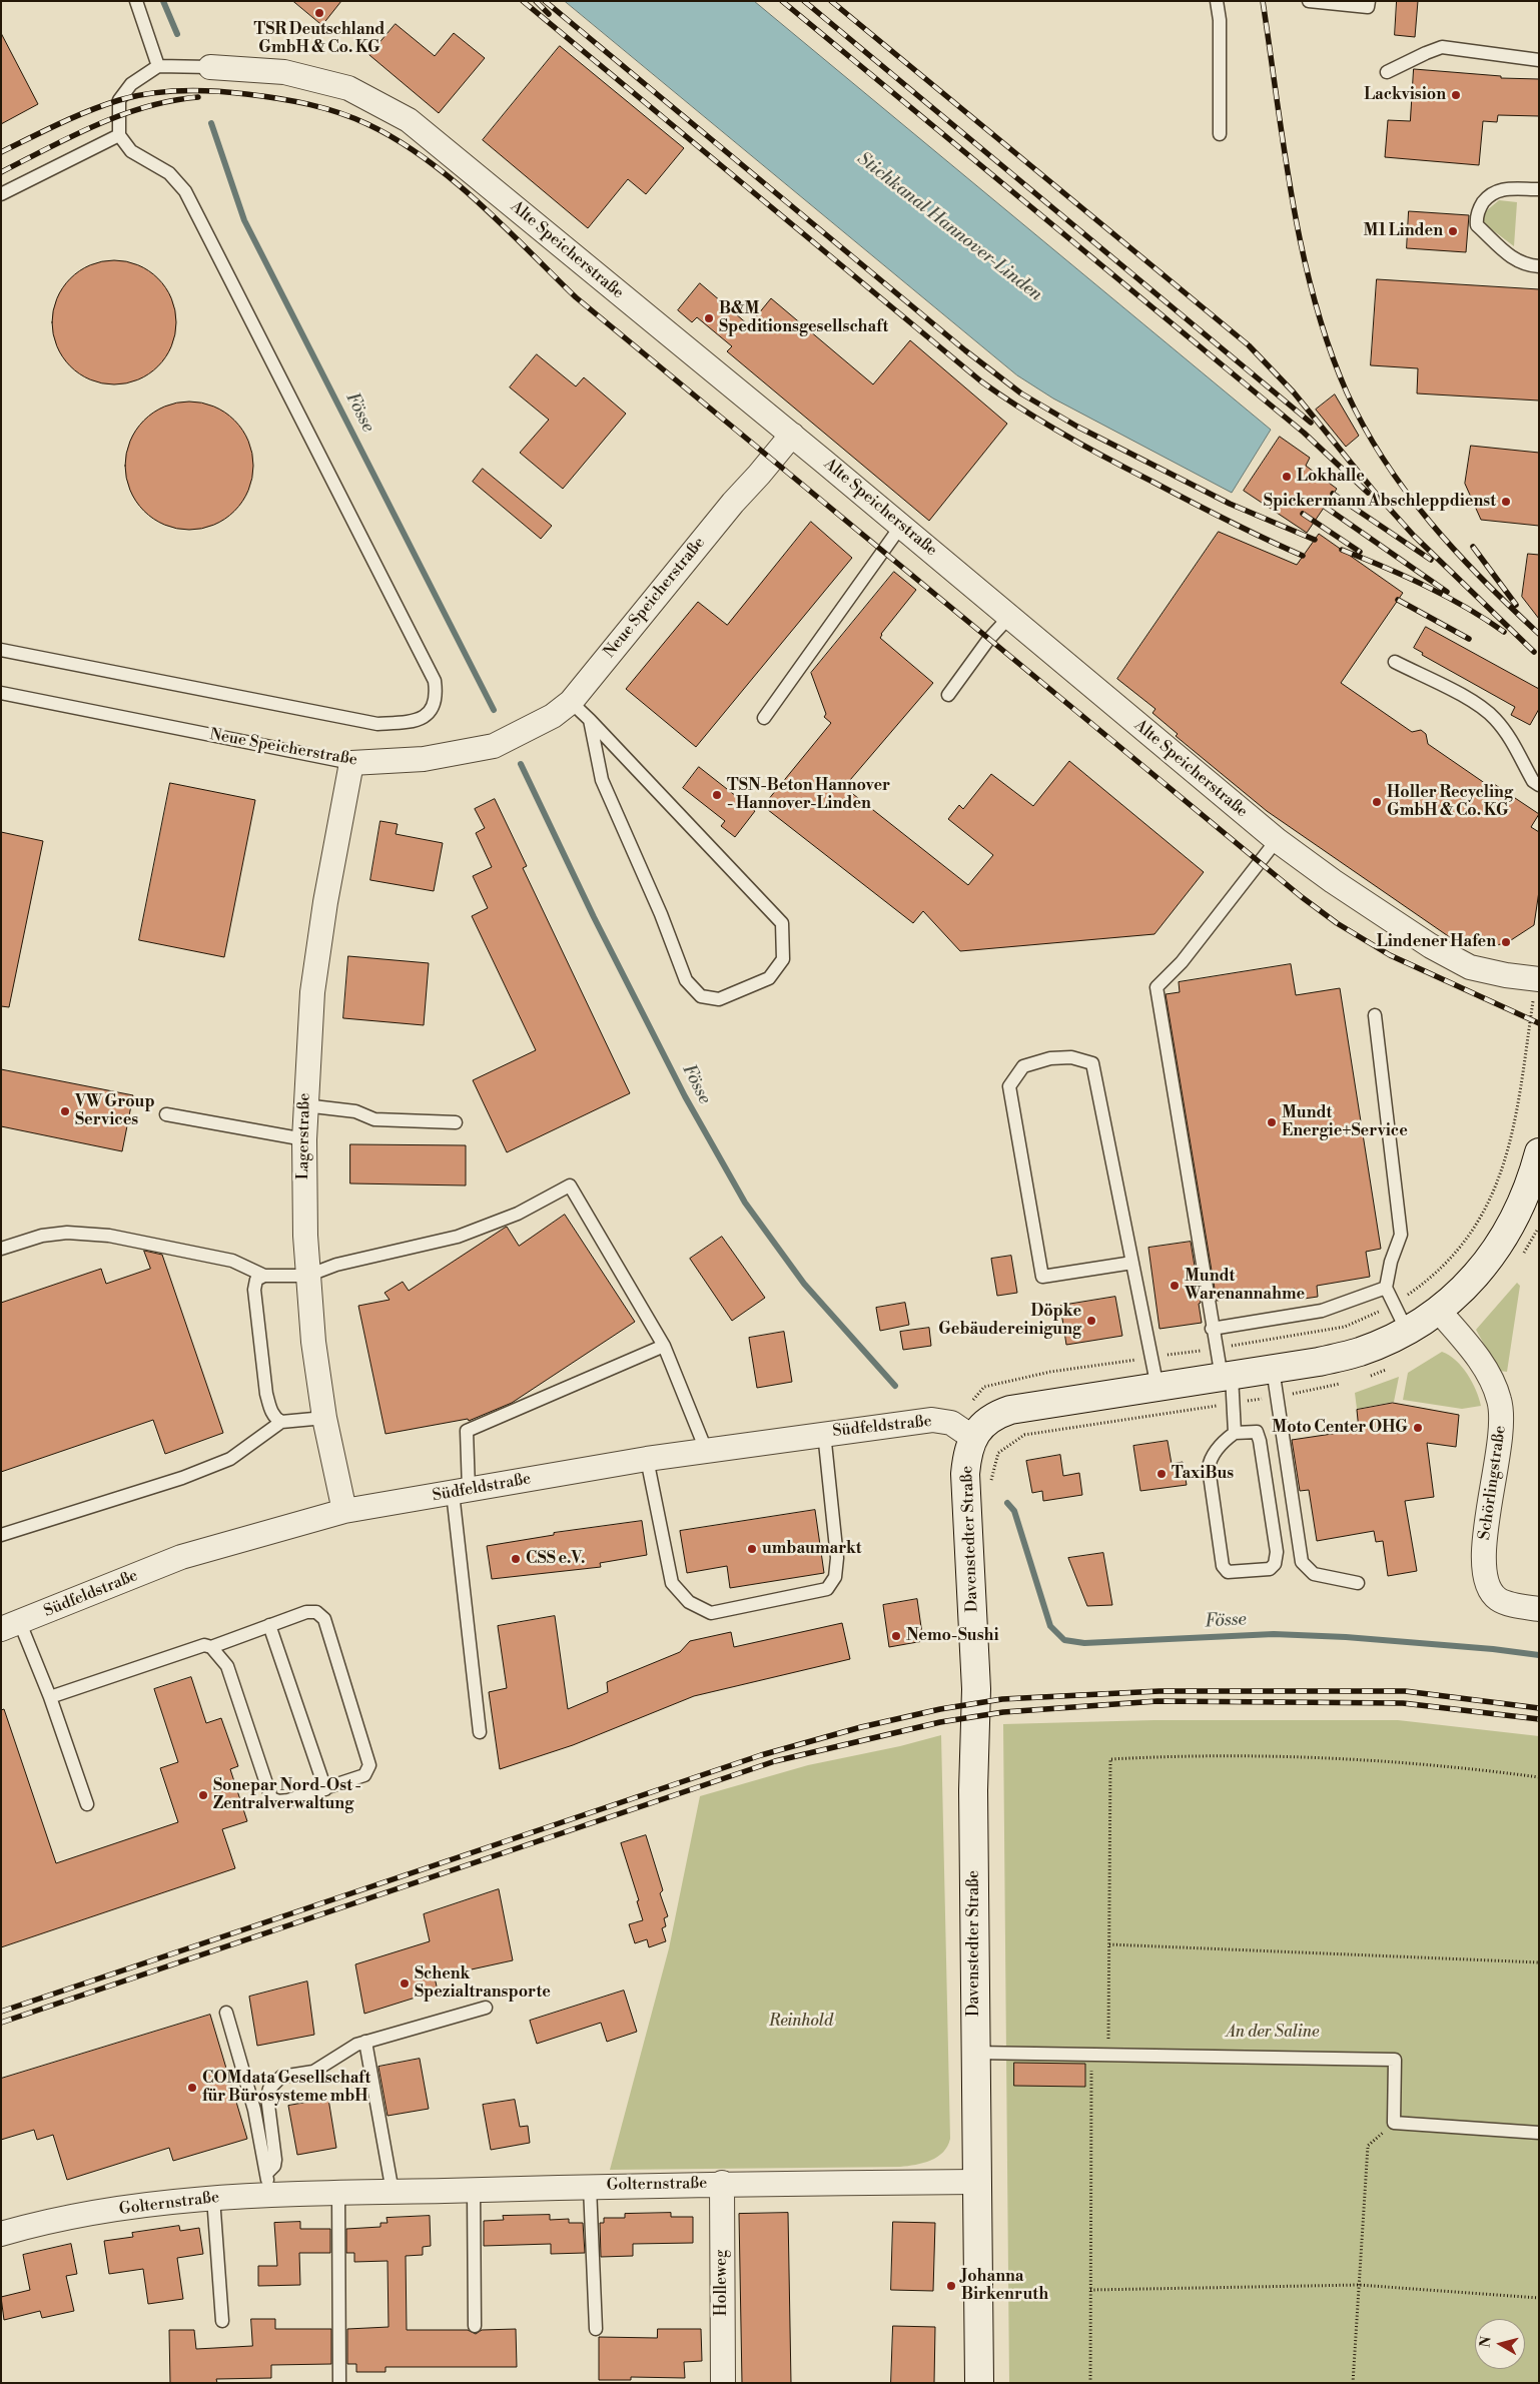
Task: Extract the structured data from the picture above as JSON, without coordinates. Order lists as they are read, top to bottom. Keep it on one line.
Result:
{"streets":{"street":["Alte Speicherstraße","Neue Speicherstraße","Lagerstraße","Südfeldstraße","Schörlingstraße","Davenstedter Straße","Golternstraße","Holleweg"]},"crossings":[["Alte Speicherstraße","Neue Speicherstraße"],["Neue Speicherstraße","Lagerstraße"],["Lagerstraße","Südfeldstraße"],["Südfeldstraße","Davenstedter Straße"],["Schörlingstraße","Davenstedter Straße"],["Davenstedter Straße","Golternstraße"],["Golternstraße","Holleweg"]],"water":["Stichkanal Hannover-Linden","Fösse"],"parks":["Reinhold","An der Saline"],"places":["TSR Deutschland GmbH & Co. KG","Lackvision","M1 Linden","B&M Speditionsgesellschaft","Lokhalle","Spickermann Abschleppdienst","TSN-Beton Hannover - Hannover-Linden","Holler Recycling GmbH & Co. KG","Lindener Hafen","VW Group Services","Mundt Energie+Service","Mundt Warenannahme","Döpke Gebäudereinigung","Moto Center OHG","TaxiBus","umbaumarkt","CSS e.V.","Nemo-Sushi","Sonepar Nord-Ost - Zentralverwaltung","Schenk Spezialtransporte","COMdata Gesellschaft für Bürosysteme mbH","Johanna Birkenruth"],"north":"left"}
